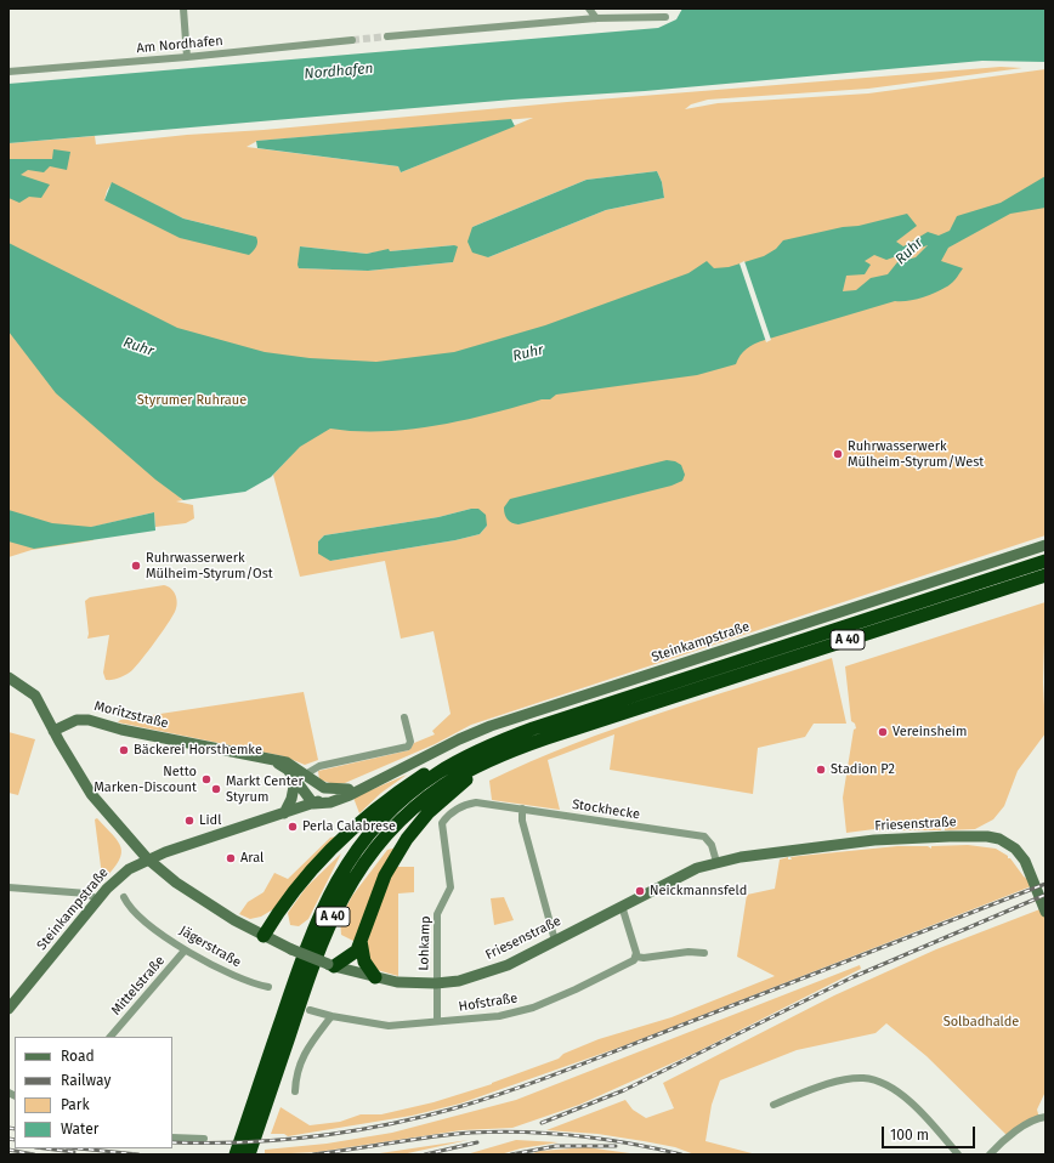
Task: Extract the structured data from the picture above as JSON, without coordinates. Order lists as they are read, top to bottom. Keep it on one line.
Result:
{"streets":{"highway":["A 40"],"main road":["Steinkampstraße","Moritzstraße","Friesenstraße"],"street":["Am Nordhafen","Stockhecke","Lohkamp","Jägerstraße","Mittelstraße","Hofstraße"]},"crossings":[["Steinkampstraße","Moritzstraße"],["Steinkampstraße","Friesenstraße"],["Moritzstraße","Friesenstraße"],["Stockhecke","Friesenstraße"],["Stockhecke","Lohkamp"],["Friesenstraße","Lohkamp"],["Lohkamp","Hofstraße"],["Jägerstraße","Mittelstraße"]],"water":["Nordhafen","Ruhr"],"parks":["Styrumer Ruhraue","Solbadhalde"],"places":["Ruhrwasserwerk Mülheim-Styrum/West","Ruhrwasserwerk Mülheim-Styrum/Ost","Vereinsheim","Bäckerei Horsthemke","Stadion P2","Netto Marken-Discount","Markt Center Styrum","Lidl","Perla Calabrese","Aral","Neickmannsfeld"],"legend":["Road","Railway","Park","Water"],"scale_bar":"100 m"}
